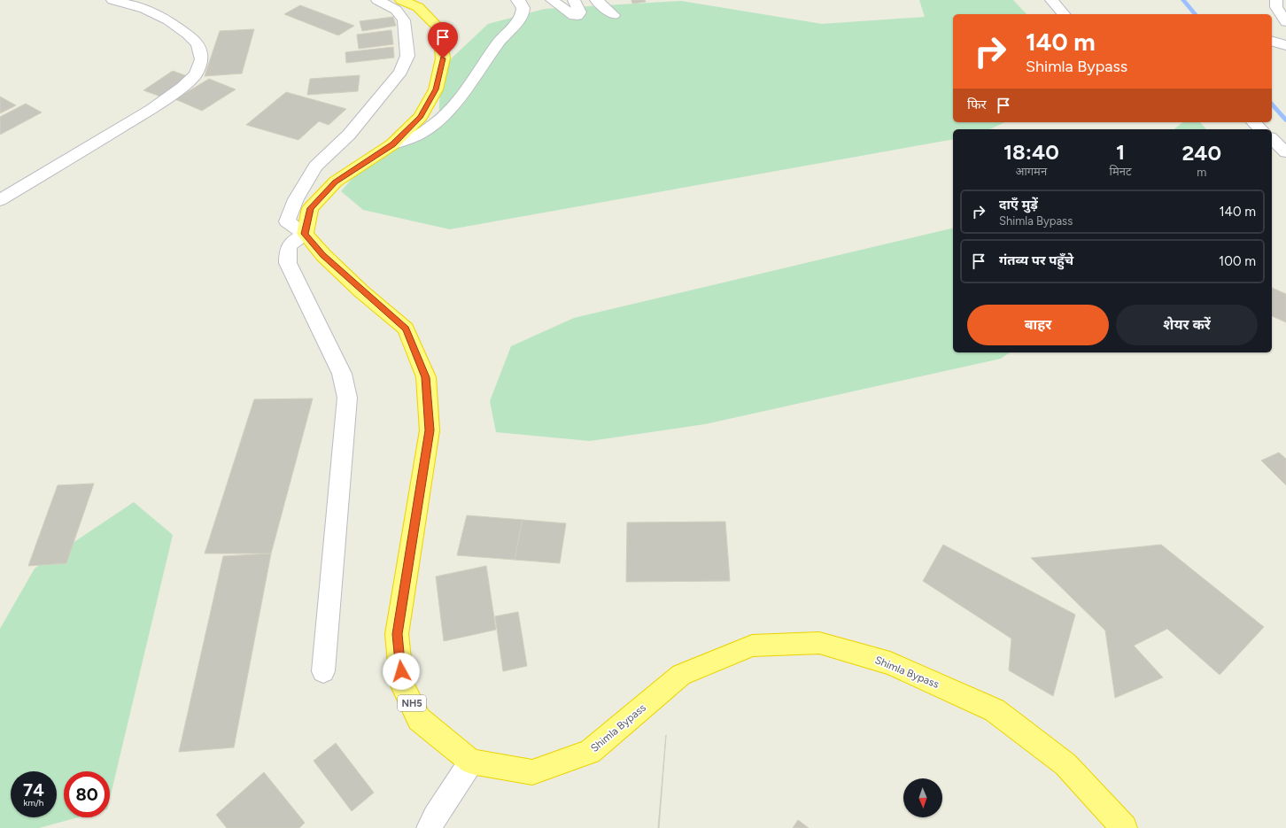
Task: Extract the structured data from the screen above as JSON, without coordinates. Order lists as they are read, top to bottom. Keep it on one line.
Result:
{"streets":{"highway":["Shimla Bypass","NH5"]},"north":"bottom","page":{"turn":["140 m","Shimla Bypass"],"then":"फिर","eta":["18:40","आगमन","1","मिनट","240","m"],"list":[{"name":"दाएँ मुड़ें","note":"Shimla Bypass","value":"140 m"},{"name":"गंतव्य पर पहुँचे","value":"100 m"}],"buttons":["बाहर","शेयर करें"],"speed":"74 km/h","limit":"80"}}
